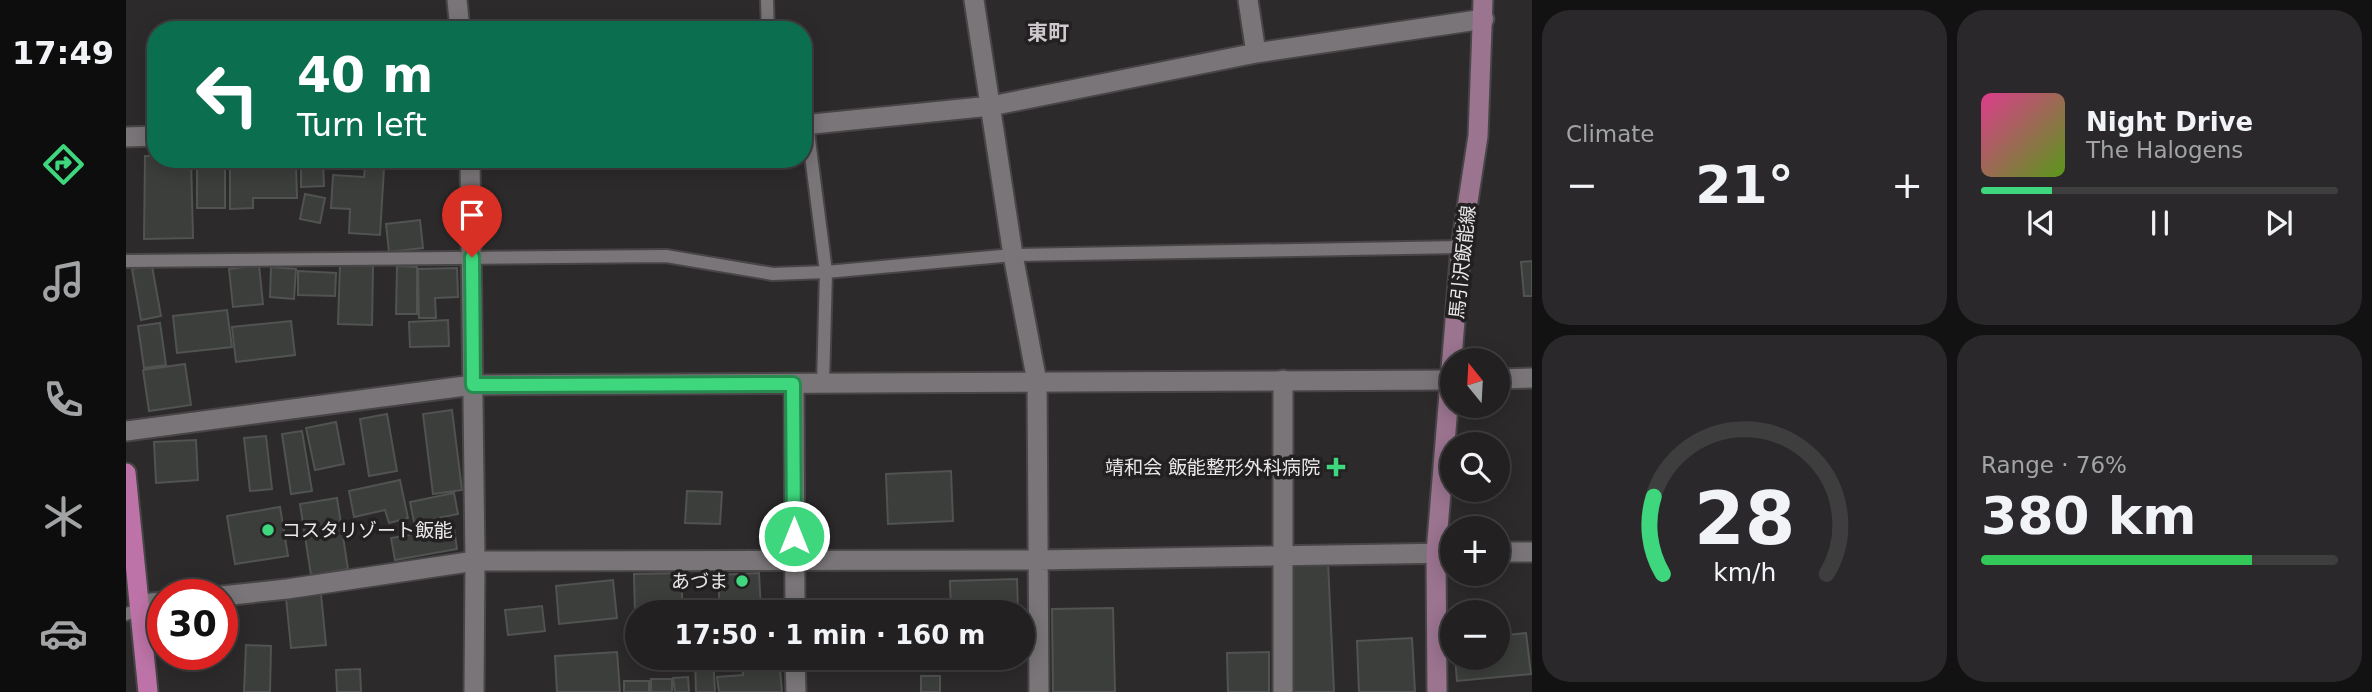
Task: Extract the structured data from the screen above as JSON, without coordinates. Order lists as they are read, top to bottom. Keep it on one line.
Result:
{"streets":{"main road":["馬引沢飯能線"]},"districts":["東町"],"places":{"health":["靖和会 飯能整形外科病院"],"other":["コスタリゾート飯能","あづま"]},"north":"top","page":{"tabs":"17:49","tile":["Climate",["Range · 76%","380 km"]],"turn":["40 m","Turn left"],"song":["Night Drive","The Halogens"],"heat":["−","21°","+"],"map_buttons":["+","−"],"limit":"30","trip":"17:50 · 1 min · 160 m","gauge":["28","km/h"]}}
